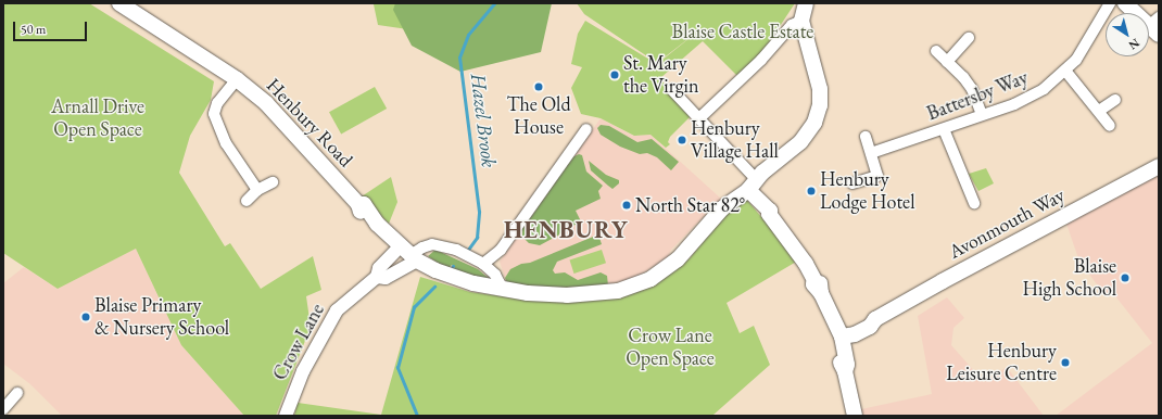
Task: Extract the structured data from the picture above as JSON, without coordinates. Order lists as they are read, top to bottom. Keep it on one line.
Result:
{"streets":{"main road":["Henbury Road","Avonmouth Way"],"street":["Battersby Way","Crow Lane"]},"crossings":[["Henbury Road","Crow Lane"]],"districts":["HENBURY"],"water":["Hazel Brook"],"parks":["Blaise Castle Estate","Arnall Drive Open Space","Crow Lane Open Space"],"places":["St. Mary the Virgin","The Old House","Henbury Village Hall","Henbury Lodge Hotel","North Star 82°","Blaise High School","Blaise Primary & Nursery School","Henbury Leisure Centre"],"scale_bar":"50 m","north":"bottom right"}
